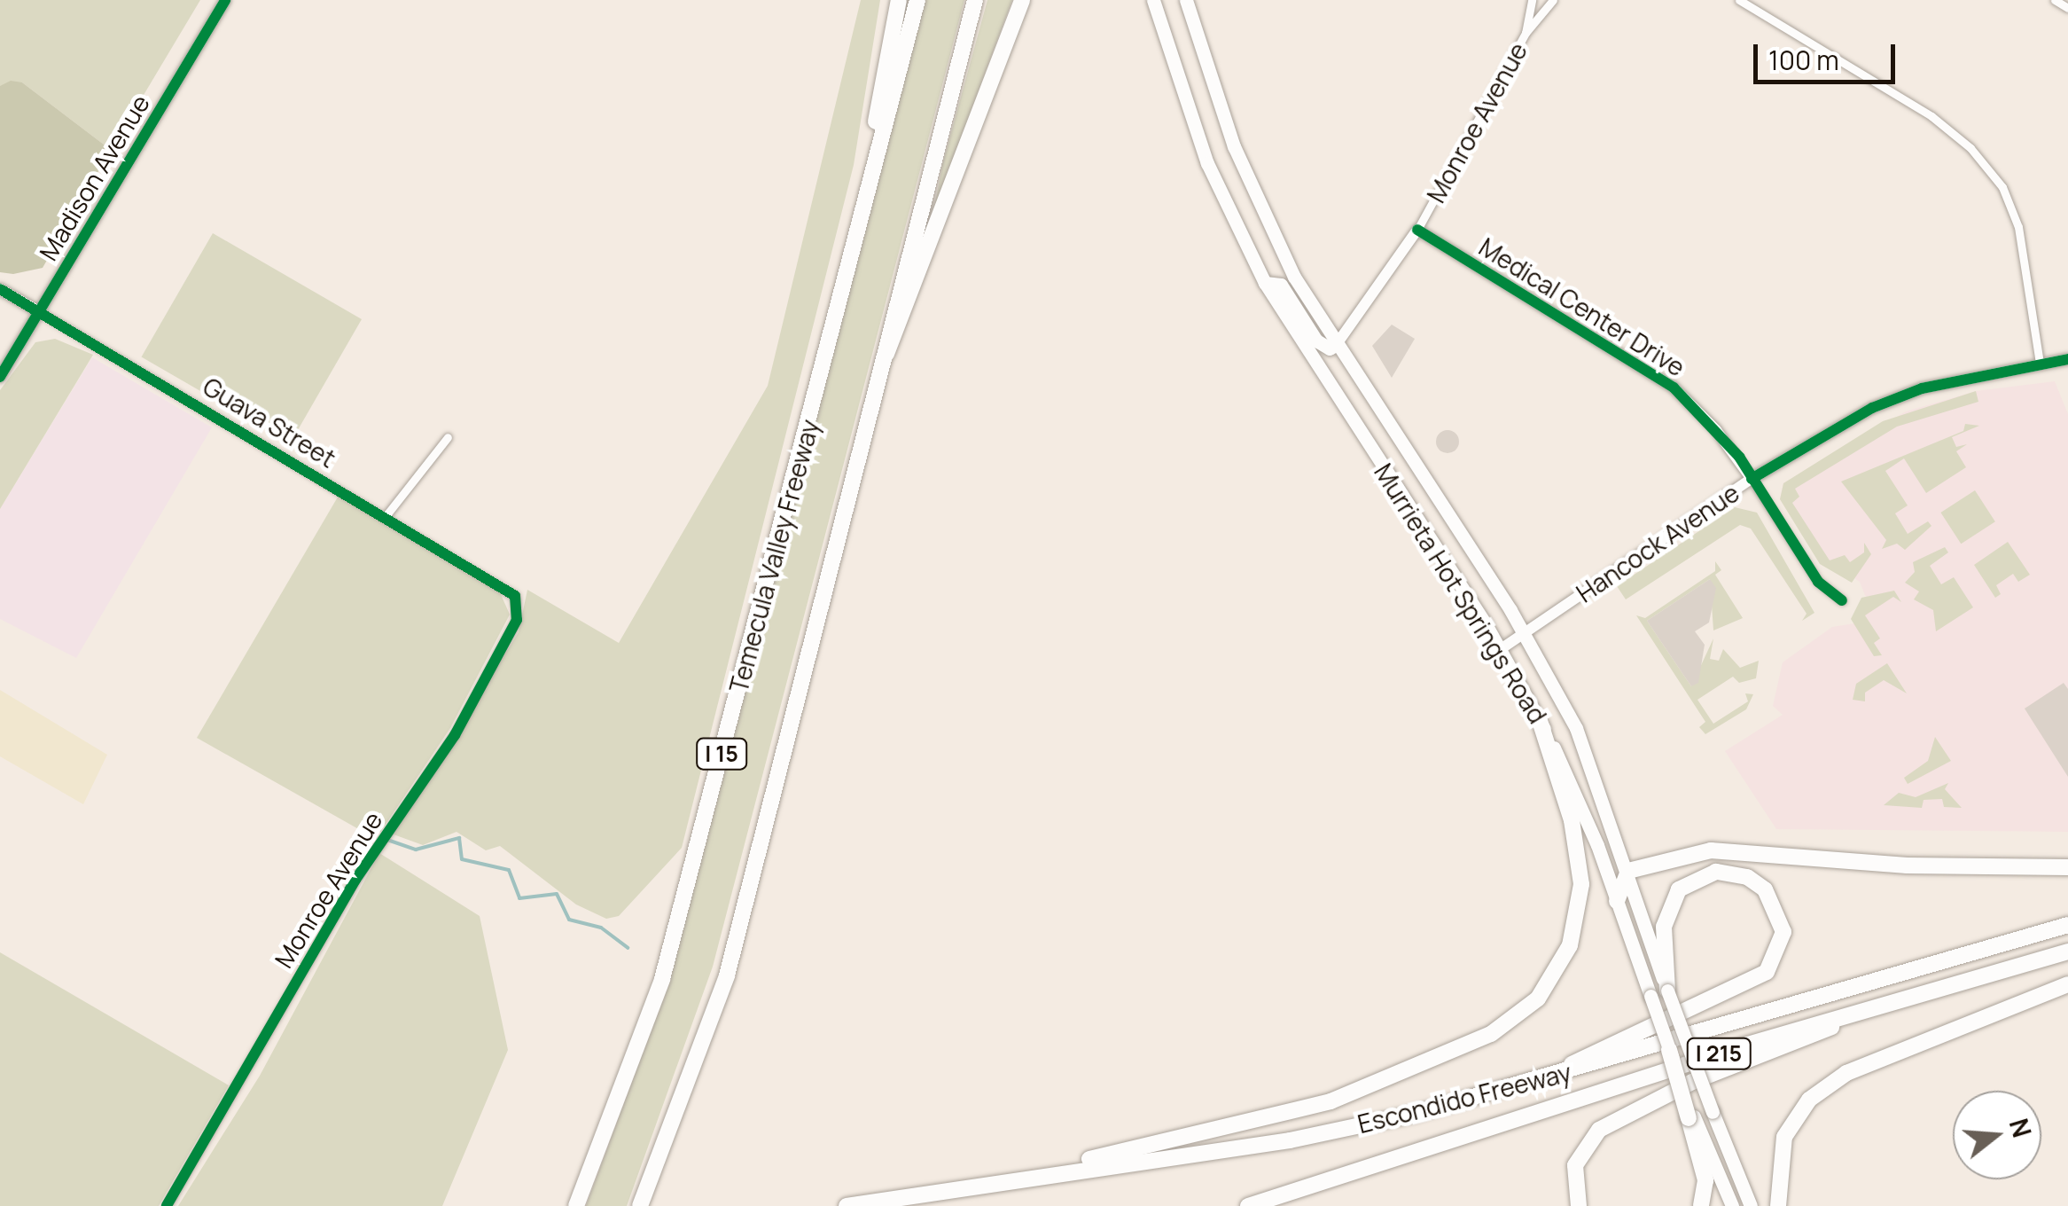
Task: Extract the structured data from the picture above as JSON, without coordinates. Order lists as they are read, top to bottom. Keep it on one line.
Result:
{"streets":{"highway":["Temecula Valley Freeway","I 15","I 215","Escondido Freeway"],"main road":["Murrieta Hot Springs Road"],"street":["Monroe Avenue","Madison Avenue","Medical Center Drive","Guava Street","Hancock Avenue"]},"crossings":[["Monroe Avenue","Medical Center Drive"],["Monroe Avenue","Guava Street"],["Monroe Avenue","Murrieta Hot Springs Road"],["Madison Avenue","Guava Street"],["Medical Center Drive","Hancock Avenue"],["Hancock Avenue","Murrieta Hot Springs Road"]],"scale_bar":"100 m","north":"right"}
